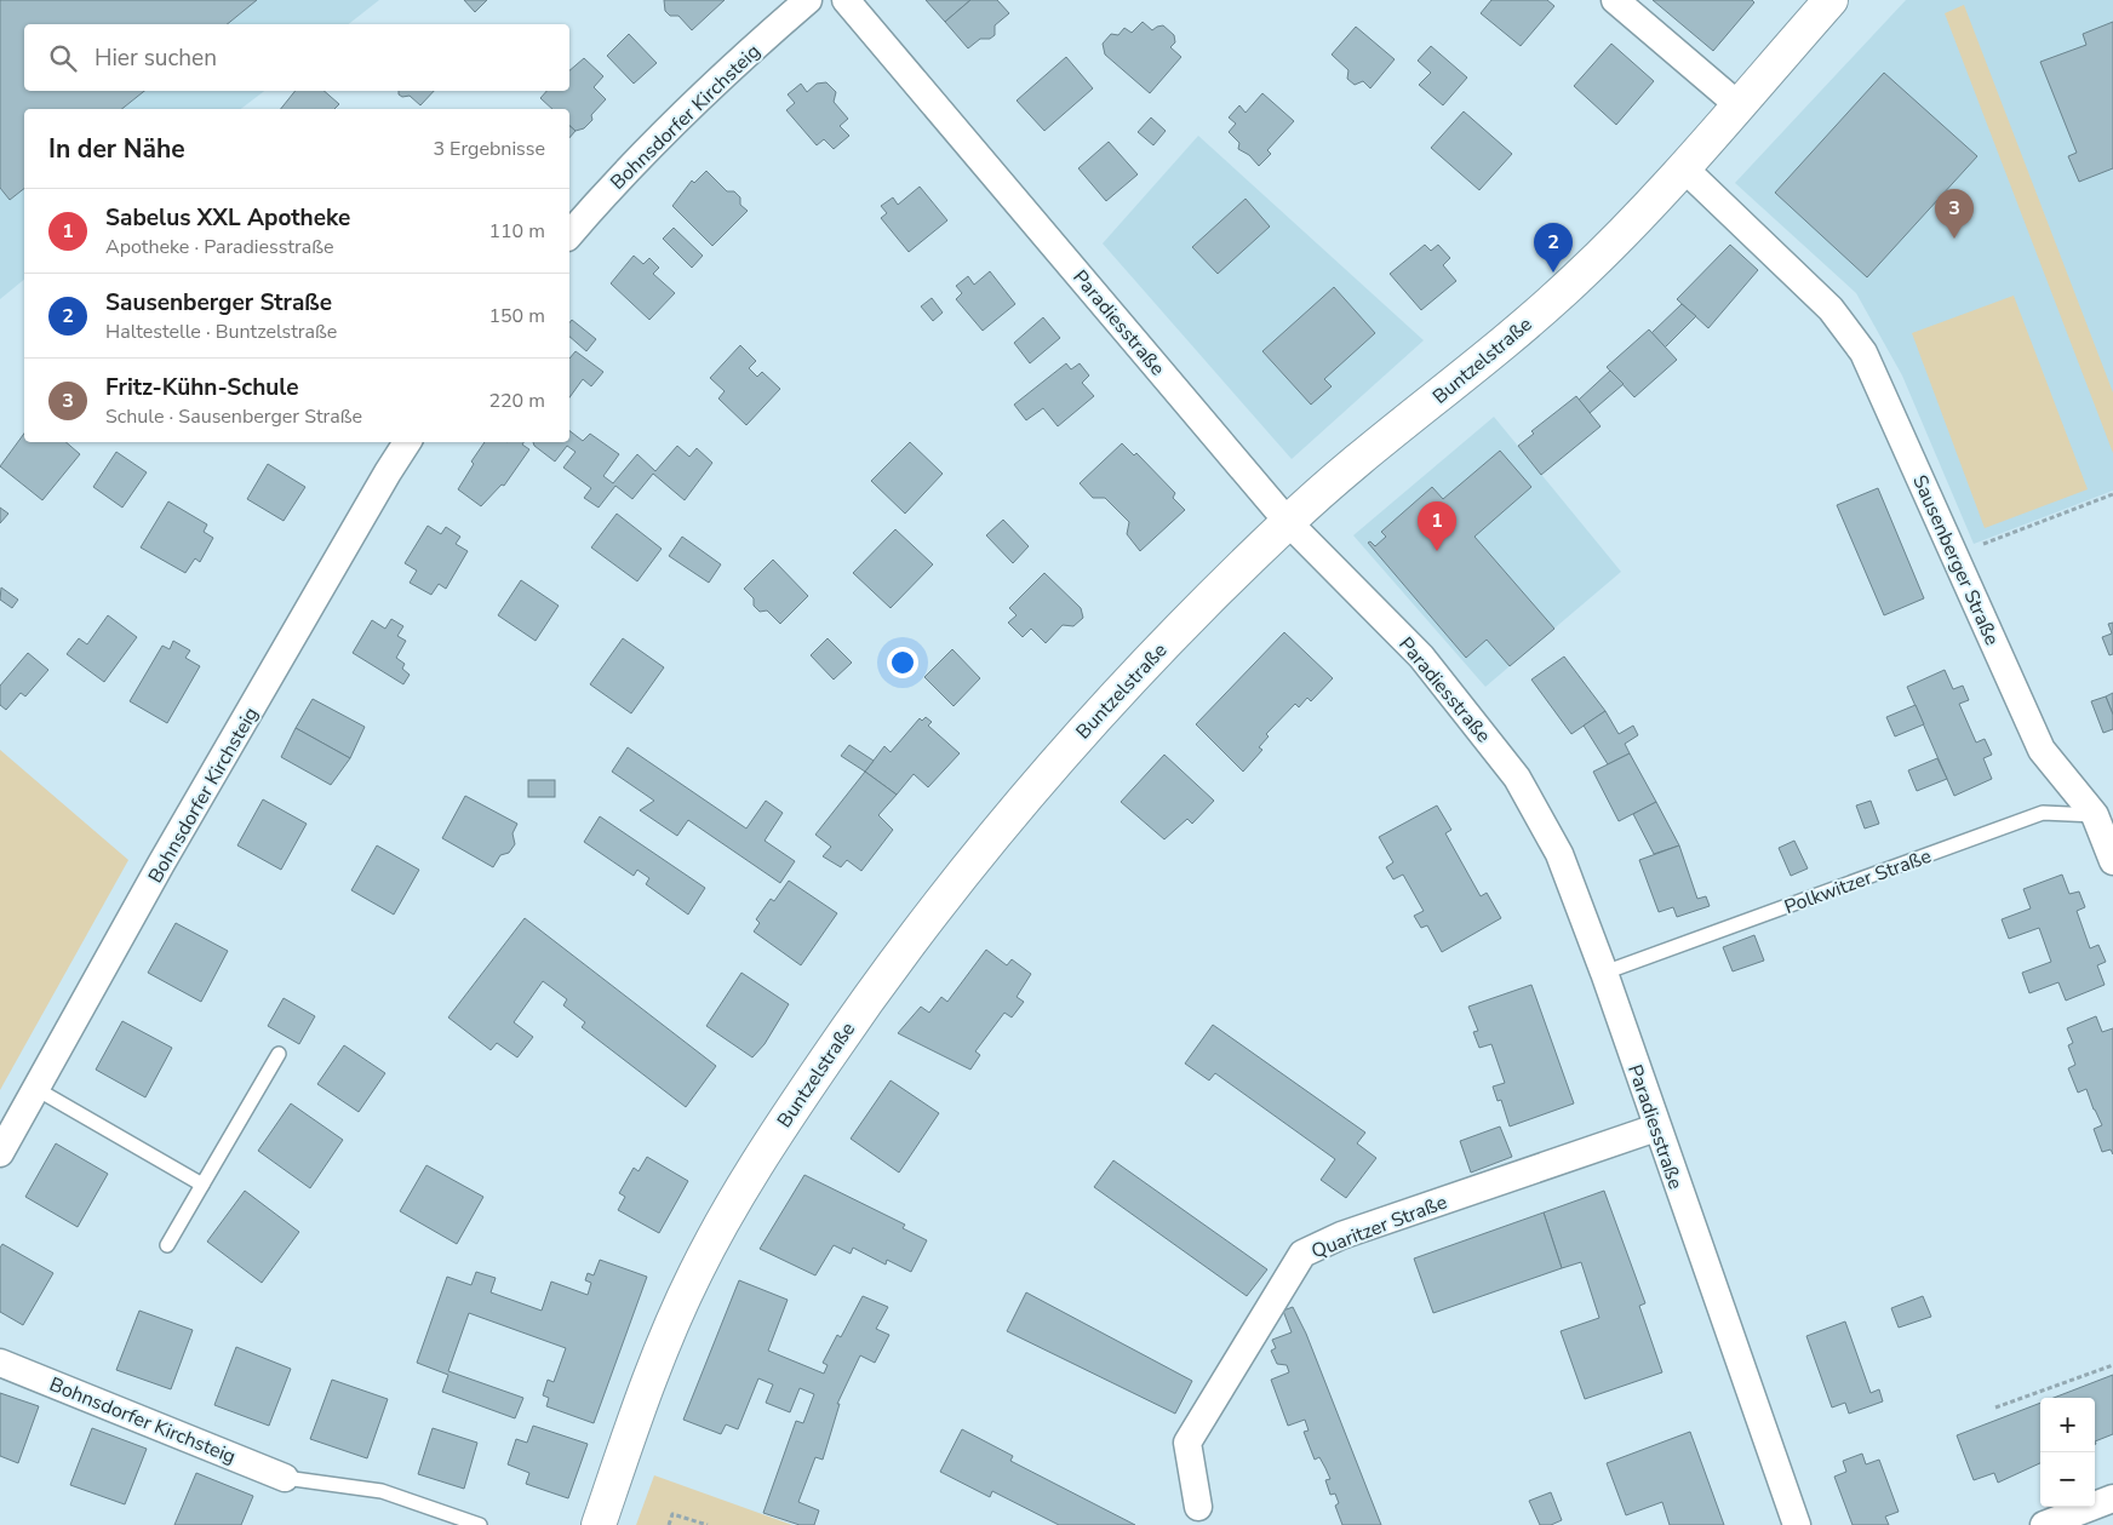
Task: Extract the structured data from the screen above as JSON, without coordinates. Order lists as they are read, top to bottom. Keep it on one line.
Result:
{"streets":{"street":["Bohnsdorfer Kirchsteig","Paradiesstraße","Buntzelstraße","Sausenberger Straße","Quaritzer Straße"],"lane":["Polkwitzer Straße"]},"crossings":[["Paradiesstraße","Buntzelstraße"],["Paradiesstraße","Polkwitzer Straße"],["Paradiesstraße","Quaritzer Straße"],["Buntzelstraße","Sausenberger Straße"],["Sausenberger Straße","Polkwitzer Straße"]],"page":{"search":"Hier suchen","heading":["In der Nähe","3 Ergebnisse"],"list":[{"mark":"1","name":"Sabelus XXL Apotheke","note":"Apotheke · Paradiesstraße","value":"110 m"},{"mark":"2","name":"Sausenberger Straße","note":"Haltestelle · Buntzelstraße","value":"150 m"},{"mark":"3","name":"Fritz-Kühn-Schule","note":"Schule · Sausenberger Straße","value":"220 m"}],"pins":["3","2","1"],"map_buttons":["+","−"]}}
